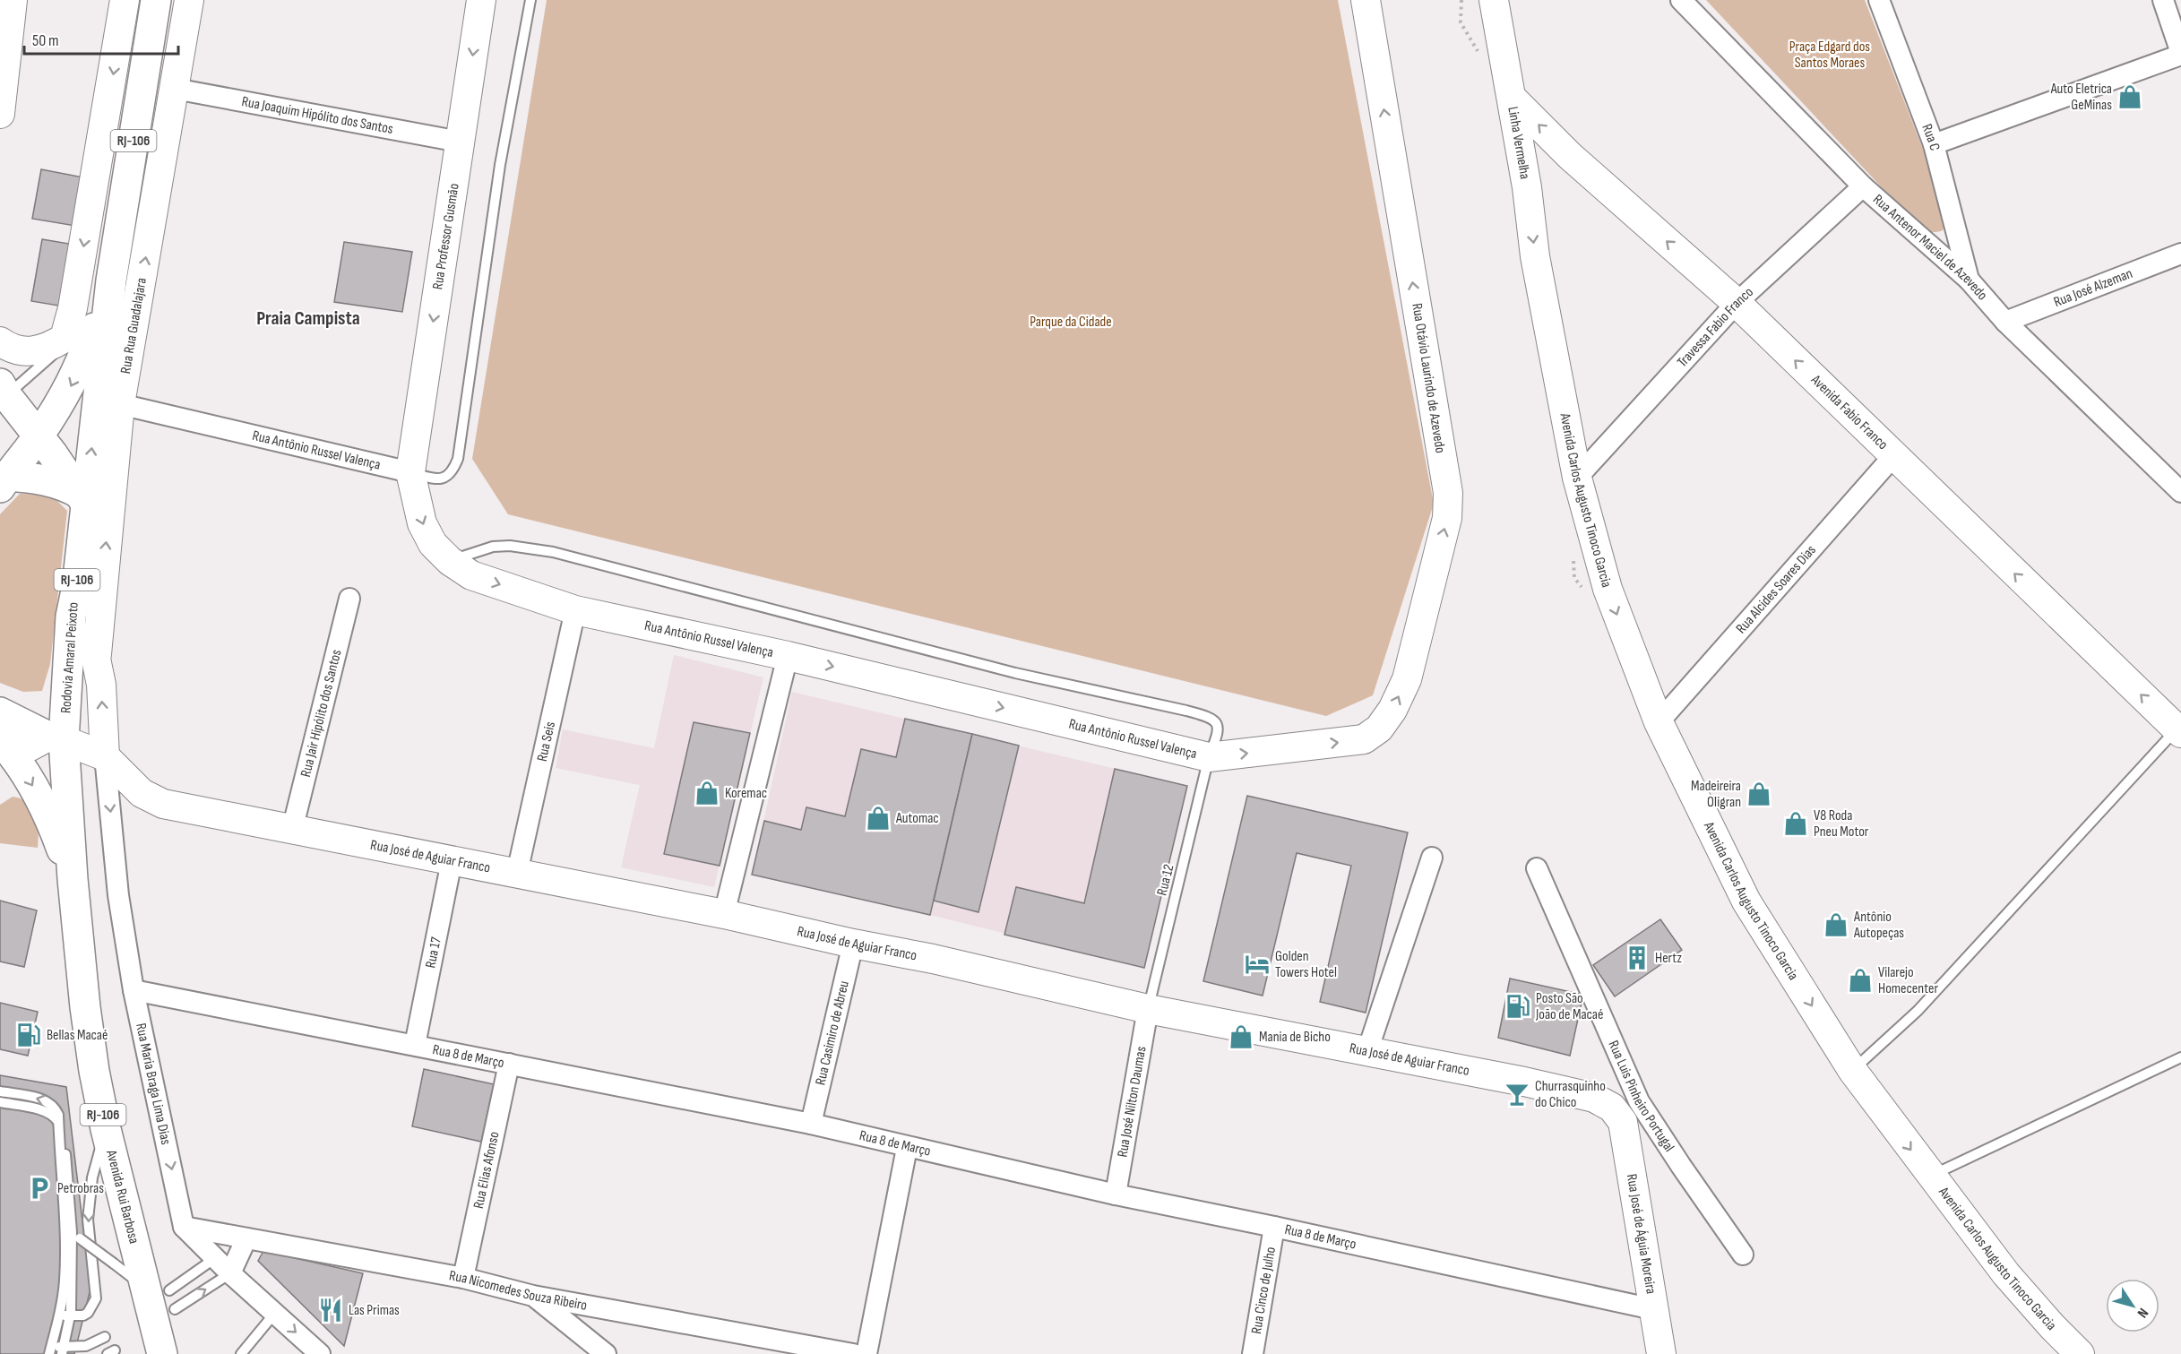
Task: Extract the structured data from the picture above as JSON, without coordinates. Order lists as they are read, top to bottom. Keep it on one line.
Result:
{"streets":{"highway":["RJ-106","Rodovia Amaral Peixoto","Avenida Rui Barbosa"],"main road":["Linha Vermelha","Rua Professor Gusmão","Rua Rua Guadalajara","Rua Otávio Laurindo de Azevedo","Avenida Fabio Franco","Rua Antônio Russel Valença","Avenida Carlos Augusto Tinoco Garcia","Rua José de Aguiar Franco","Rua José de Águia Moreira"],"street":["Rua Joaquim Hipólito dos Santos","Rua C","Rua Antenor Maciel de Azevedo","Rua José Alzeman","Travessa Fabio Franco","Rua Alcides Soares Dias","Rua Jair Hipólito dos Santos","Rua Seis","Rua 17","Rua Casimiro de Abreu","Rua 8 de Março","Rua Maria Braga Lima Dias","Rua Luis Pinheiro Portugal","Rua José Nilton Daumas","Rua Elias Afonso","Rua Nicomedes Souza Ribeiro","Rua Cinco de Julho"],"lane":["Rua 12"]},"crossings":[["Rua Joaquim Hipólito dos Santos","Rua Professor Gusmão"],["Rua Joaquim Hipólito dos Santos","Rua Rua Guadalajara"],["Rua C","Rua Antenor Maciel de Azevedo"],["RJ-106","Rodovia Amaral Peixoto"],["RJ-106","Avenida Rui Barbosa"],["Linha Vermelha","Avenida Fabio Franco"],["Linha Vermelha","Avenida Carlos Augusto Tinoco Garcia"],["Rua Professor Gusmão","Rua Antônio Russel Valença"],["Rua Antenor Maciel de Azevedo","Rua José Alzeman"],["Rua Antenor Maciel de Azevedo","Travessa Fabio Franco"],["Rua Rua Guadalajara","Rua Antônio Russel Valença"],["Travessa Fabio Franco","Avenida Fabio Franco"],["Travessa Fabio Franco","Avenida Carlos Augusto Tinoco Garcia"],["Rua Otávio Laurindo de Azevedo","Rua Antônio Russel Valença"],["Avenida Fabio Franco","Rua Alcides Soares Dias"],["Rua Antônio Russel Valença","Rua Seis"],["Rua Antônio Russel Valença","Rua 12"],["Avenida Carlos Augusto Tinoco Garcia","Rua Alcides Soares Dias"],["Rodovia Amaral Peixoto","Rua José de Aguiar Franco"],["Rodovia Amaral Peixoto","Avenida Rui Barbosa"],["Rua Jair Hipólito dos Santos","Rua José de Aguiar Franco"],["Rua Seis","Rua José de Aguiar Franco"],["Rua José de Aguiar Franco","Rua 12"],["Rua José de Aguiar Franco","Rua 17"],["Rua José de Aguiar Franco","Rua Casimiro de Abreu"],["Rua José de Aguiar Franco","Rua Maria Braga Lima Dias"],["Rua José de Aguiar Franco","Rua Luis Pinheiro Portugal"],["Rua José de Aguiar Franco","Rua José Nilton Daumas"],["Rua José de Aguiar Franco","Rua José de Águia Moreira"],["Rua 12","Rua José Nilton Daumas"],["Rua 17","Rua 8 de Março"],["Rua Casimiro de Abreu","Rua 8 de Março"],["Rua 8 de Março","Rua Maria Braga Lima Dias"],["Rua 8 de Março","Rua José Nilton Daumas"],["Rua 8 de Março","Rua Elias Afonso"],["Rua 8 de Março","Rua José de Águia Moreira"],["Rua 8 de Março","Rua Cinco de Julho"],["Rua Maria Braga Lima Dias","Rua Nicomedes Souza Ribeiro"],["Rua Luis Pinheiro Portugal","Rua José de Águia Moreira"],["Rua Elias Afonso","Rua Nicomedes Souza Ribeiro"]],"one_way":["Rua Professor Gusmão","Rua Otávio Laurindo de Azevedo","Avenida Fabio Franco","Rua Antônio Russel Valença","Avenida Carlos Augusto Tinoco Garcia","Rua Maria Braga Lima Dias"],"districts":["Praia Campista"],"parks":["Praça Edgard dos Santos Moraes","Parque da Cidade"],"places":{"shop":["Auto Eletrica GeMinas","Koremac","Madeireira Oligran","Automac","V8 Roda Pneu Motor","Antônio Autopeças","Vilarejo Homecenter","Mania de Bicho"],"building":["Hertz"],"hotel":["Golden Towers Hotel"],"fuel station":["Posto São João de Macaé","Bellas Macaé"],"bar":["Churrasquinho do Chico"],"parking":["Petrobras"],"restaurant":["Las Primas"]},"scale_bar":"50 m","north":"bottom right"}
